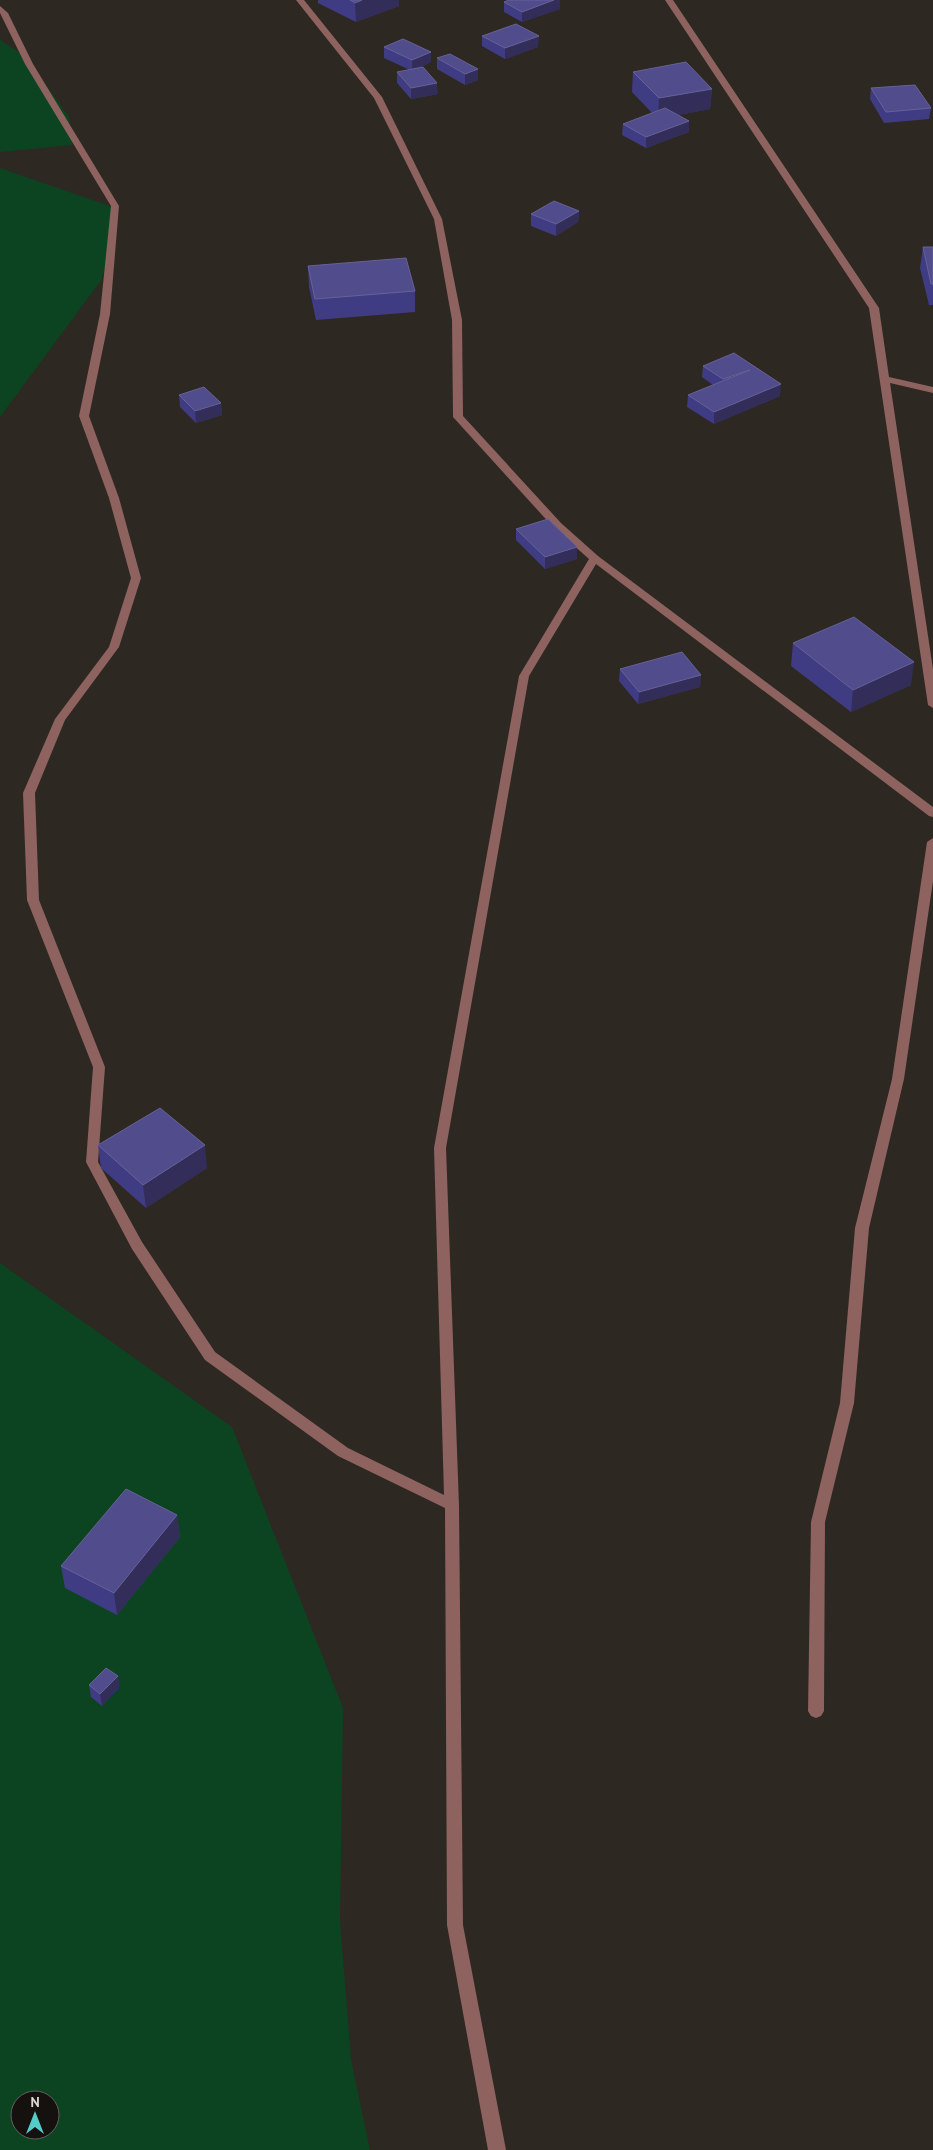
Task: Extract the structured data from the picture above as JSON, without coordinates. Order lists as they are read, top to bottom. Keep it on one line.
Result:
{"north":"top"}
